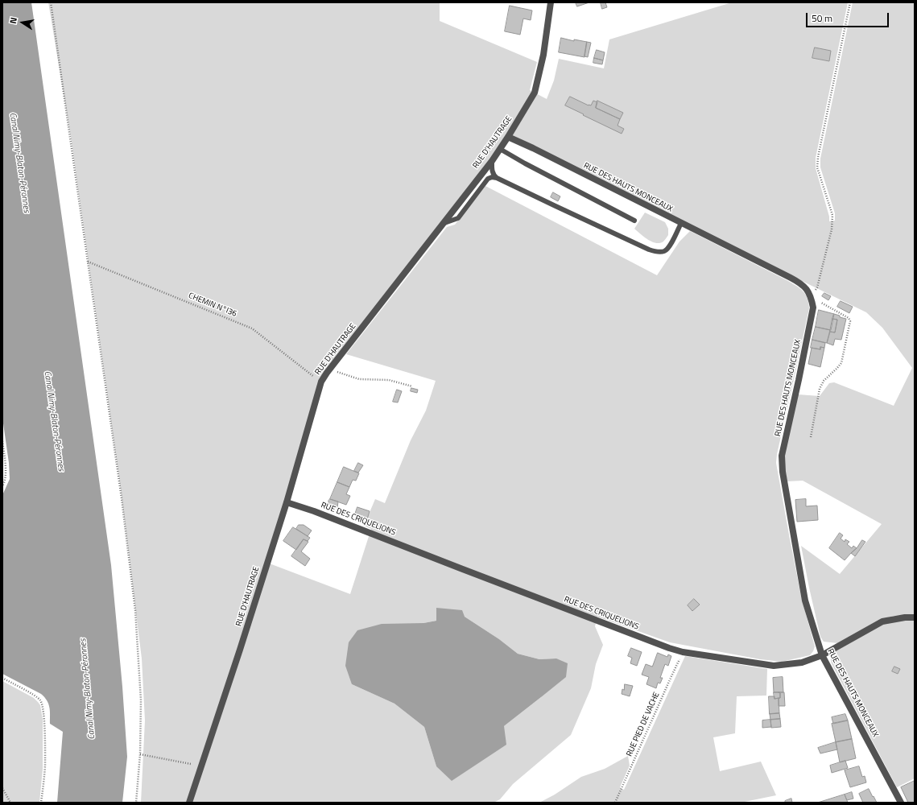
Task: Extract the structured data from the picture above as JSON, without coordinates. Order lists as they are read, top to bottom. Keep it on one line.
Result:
{"streets":{"street":["RUE D'HAUTRAGE","RUE DES HAUTS MONCEAUX","RUE DES CRIQUELIONS"],"path":["CHEMIN N°I36","RUE PIED DE VACHE"]},"crossings":[["RUE D'HAUTRAGE","RUE DES HAUTS MONCEAUX"],["RUE D'HAUTRAGE","CHEMIN N°I36"],["RUE D'HAUTRAGE","RUE DES CRIQUELIONS"],["RUE DES HAUTS MONCEAUX","RUE DES CRIQUELIONS"],["RUE DES CRIQUELIONS","RUE PIED DE VACHE"]],"water":["Canal Nimy-Blaton-Péronnes"],"scale_bar":"50 m","north":"left"}
